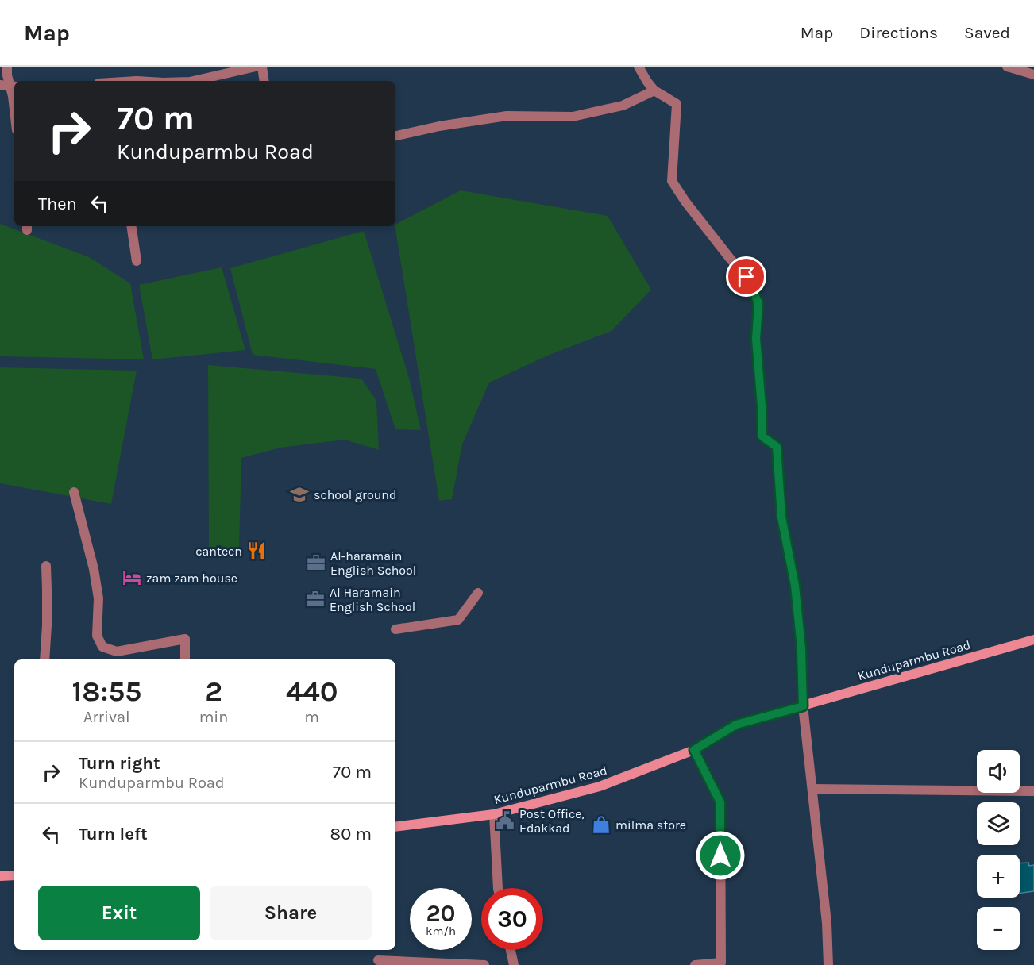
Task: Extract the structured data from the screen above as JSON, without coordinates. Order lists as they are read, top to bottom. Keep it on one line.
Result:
{"streets":{"main road":["Kunduparmbu Road"]},"places":{"school or university":["school ground"],"restaurant":["canteen"],"office":["Al-haramain English School","Al Haramain English School"],"hotel":["zam zam house"],"public building":["Post Office, Edakkad"],"shop":["milma store"]},"page":{"header":"Map","nav":["Map","Directions","Saved"],"turn":["70 m","Kunduparmbu Road"],"then":"Then","eta":["18:55","Arrival","2","min","440","m"],"list":[{"name":"Turn right","note":"Kunduparmbu Road","value":"70 m"},{"name":"Turn left","value":"80 m"}],"map_buttons":["+","−"],"buttons":["Exit","Share"],"speed":"20 km/h","limit":"30"}}
